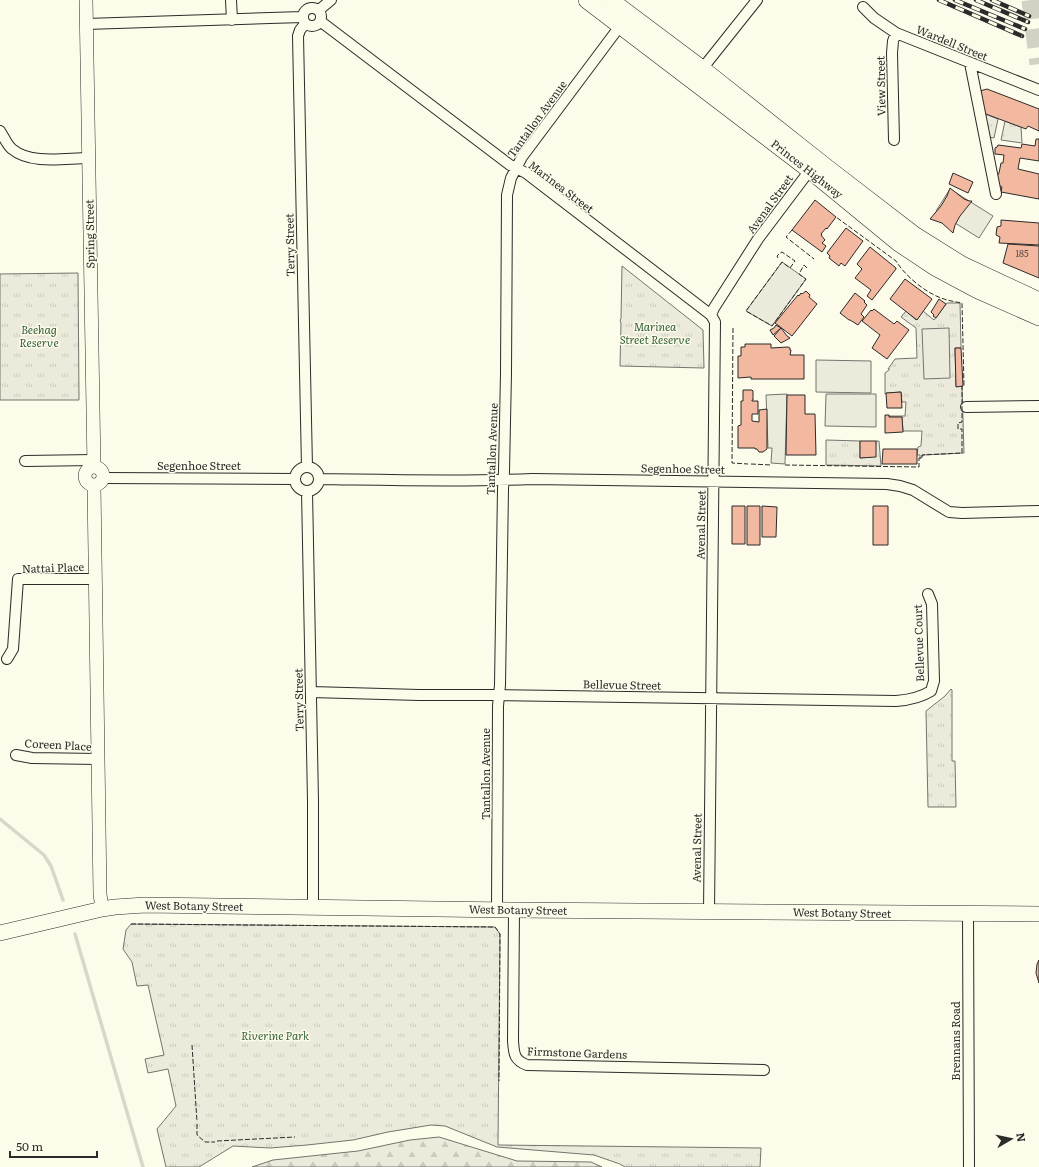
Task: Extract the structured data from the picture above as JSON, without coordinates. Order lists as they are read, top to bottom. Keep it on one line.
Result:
{"streets":{"highway":["Princes Highway"],"main road":["West Botany Street"],"street":["Wardell Street","View Street","Tantallon Avenue","Marinea Street","Avenal Street","Spring Street","Terry Street","Segenhoe Street","Nattai Place","Bellevue Court","Bellevue Street","Coreen Place","Brennans Road","Firmstone Gardens"]},"crossings":[["Wardell Street","View Street"],["Tantallon Avenue","Princes Highway"],["Tantallon Avenue","Marinea Street"],["Tantallon Avenue","Segenhoe Street"],["Tantallon Avenue","Bellevue Street"],["Tantallon Avenue","West Botany Street"],["Princes Highway","Avenal Street"],["Marinea Street","Avenal Street"],["Marinea Street","Terry Street"],["Avenal Street","Segenhoe Street"],["Avenal Street","Bellevue Street"],["Avenal Street","West Botany Street"],["Terry Street","Segenhoe Street"],["Terry Street","Bellevue Street"],["Terry Street","West Botany Street"],["Bellevue Court","Bellevue Street"],["West Botany Street","Brennans Road"],["West Botany Street","Firmstone Gardens"]],"parks":["Marinea Street Reserve","Beehag Reserve","Riverine Park"],"house_numbers":["185"],"scale_bar":"50 m","north":"right"}
